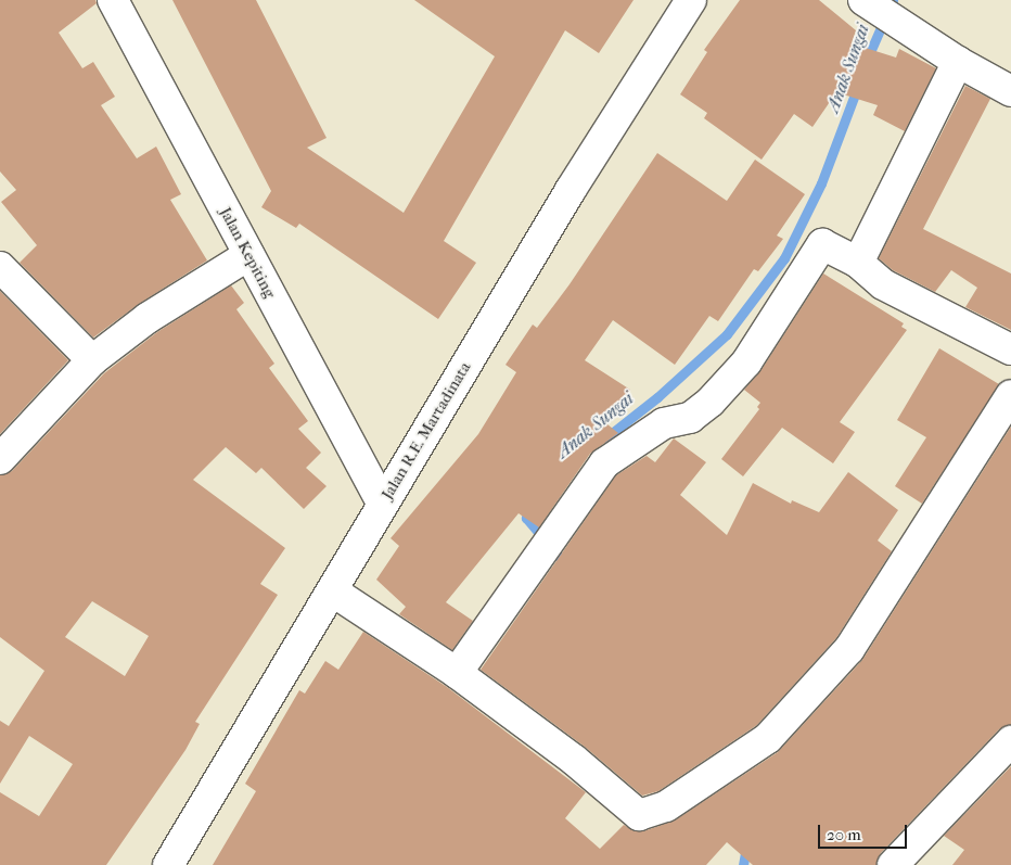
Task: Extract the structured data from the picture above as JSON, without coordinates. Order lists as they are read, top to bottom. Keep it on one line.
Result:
{"streets":{"main road":["Jalan Kepiting","Jalan R.E. Martadinata"]},"crossings":[["Jalan Kepiting","Jalan R.E. Martadinata"]],"water":["Anak Sungai"],"scale_bar":"20 m"}
